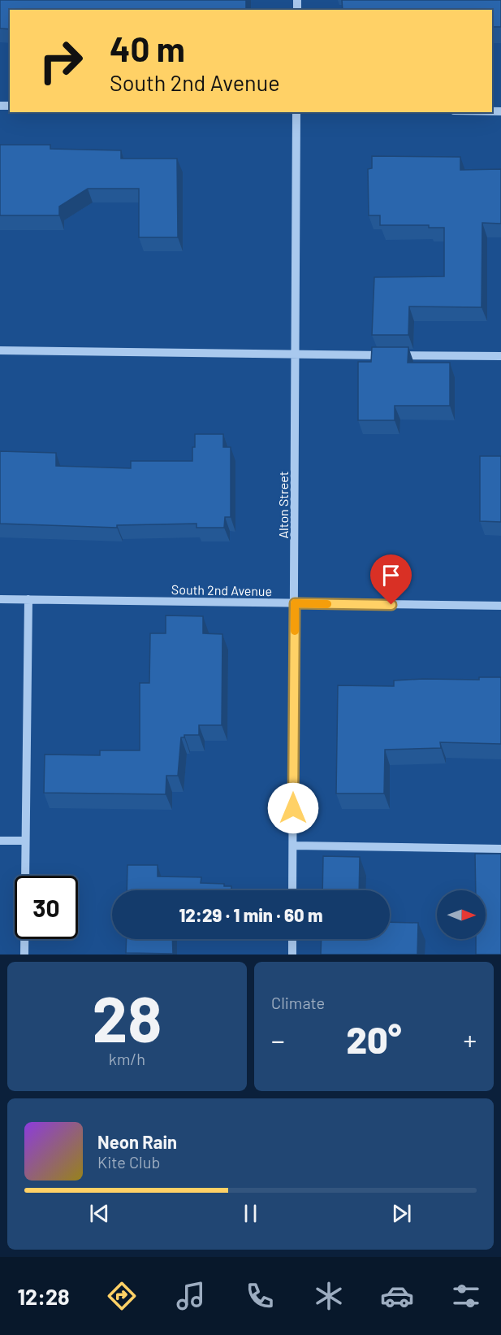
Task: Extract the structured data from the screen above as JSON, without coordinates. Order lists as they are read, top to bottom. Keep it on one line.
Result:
{"streets":{"street":["Alton Street","South 2nd Avenue"]},"crossings":[["Alton Street","South 2nd Avenue"]],"north":"right","page":{"turn":["40 m","South 2nd Avenue"],"limit":"30","trip":"12:29 · 1 min · 60 m","tile":[["28","km/h"],"Climate"],"heat":["−","20°","+"],"song":["Neon Rain","Kite Club"],"tabs":"12:28"}}
